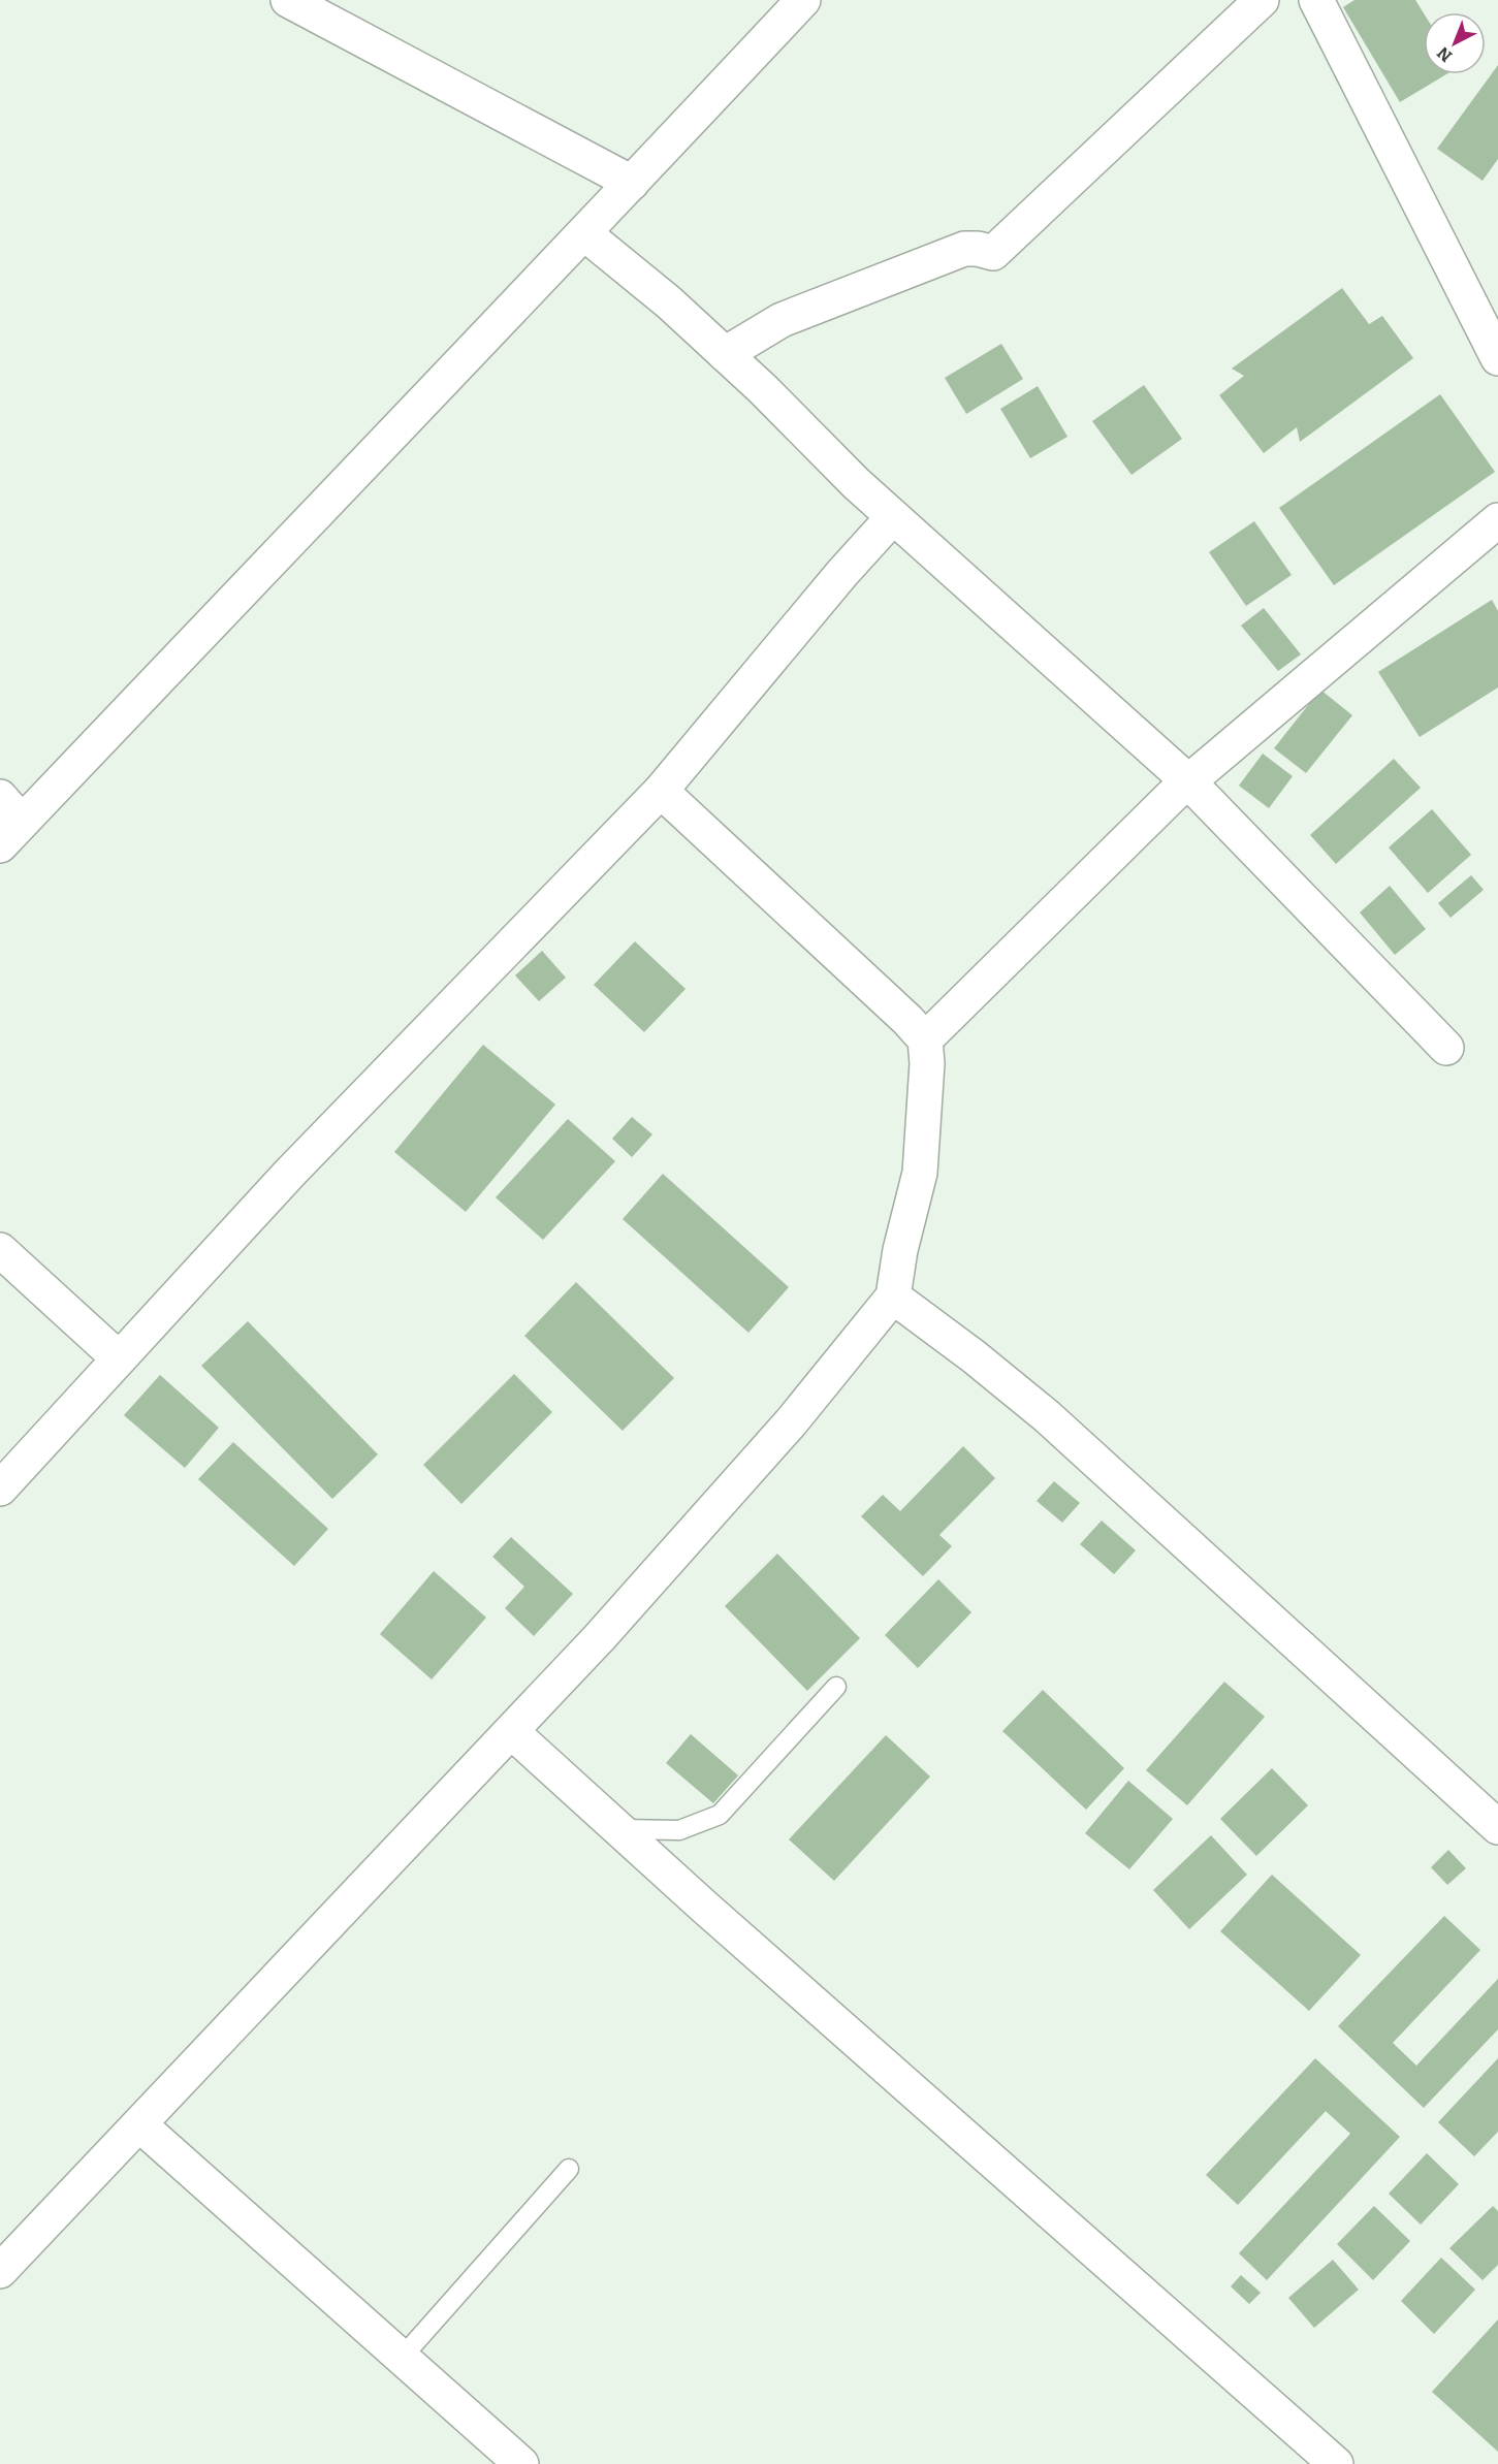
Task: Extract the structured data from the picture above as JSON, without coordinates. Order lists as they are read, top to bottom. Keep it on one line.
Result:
{"north":"bottom left"}
